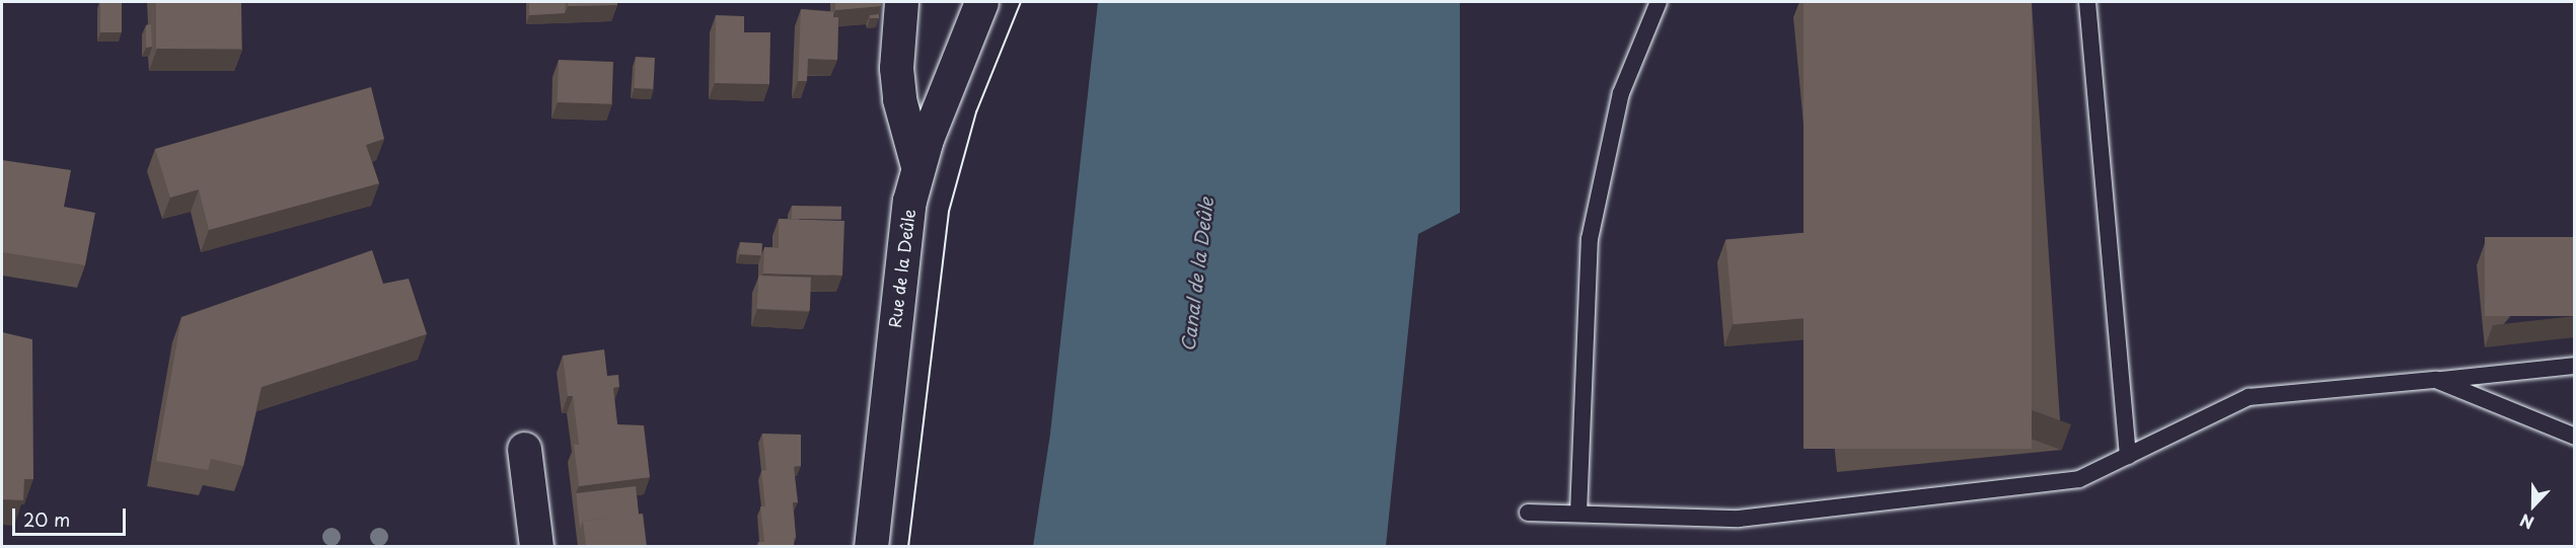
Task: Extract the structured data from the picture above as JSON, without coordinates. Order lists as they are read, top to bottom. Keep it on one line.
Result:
{"streets":{"street":["Rue de la Deûle"]},"water":["Canal de la Deûle"],"scale_bar":"20 m","north":"bottom"}
